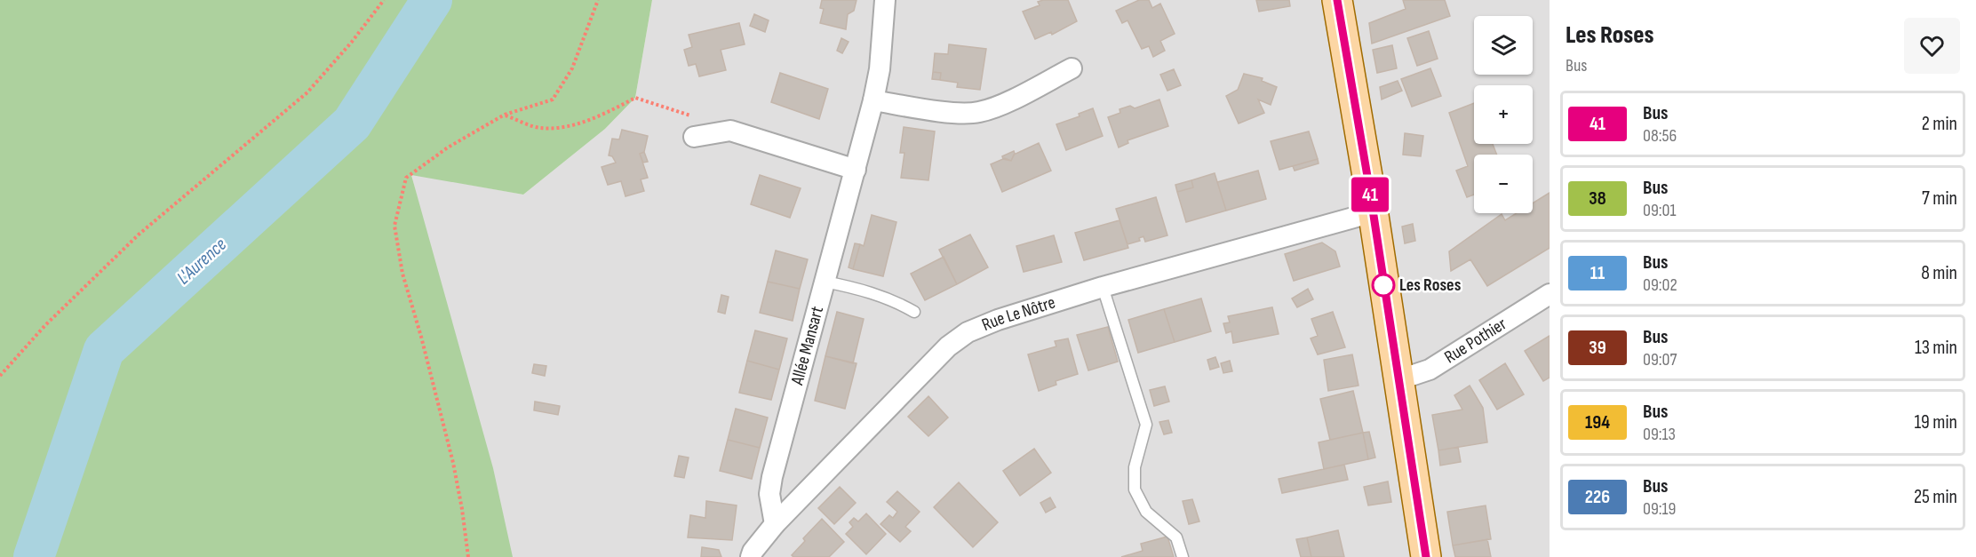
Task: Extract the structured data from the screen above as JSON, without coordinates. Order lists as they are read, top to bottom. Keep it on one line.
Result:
{"streets":{"street":["Rue Le Nôtre","Rue Pothier","Allée Mansart"]},"crossings":[["Rue Le Nôtre","Allée Mansart"]],"water":["L'Aurence"],"places":["Les Roses"],"lines":["bus line 41"],"page":{"on_map":"41","heading":["Les Roses","Bus"],"map_buttons":["+","−"],"list":[{"mark":"41","name":"Bus","note":"08:56","value":"2 min"},{"mark":"38","name":"Bus","note":"09:01","value":"7 min"},{"mark":"11","name":"Bus","note":"09:02","value":"8 min"},{"mark":"39","name":"Bus","note":"09:07","value":"13 min"},{"mark":"194","name":"Bus","note":"09:13","value":"19 min"},{"mark":"226","name":"Bus","note":"09:19","value":"25 min"}]}}
